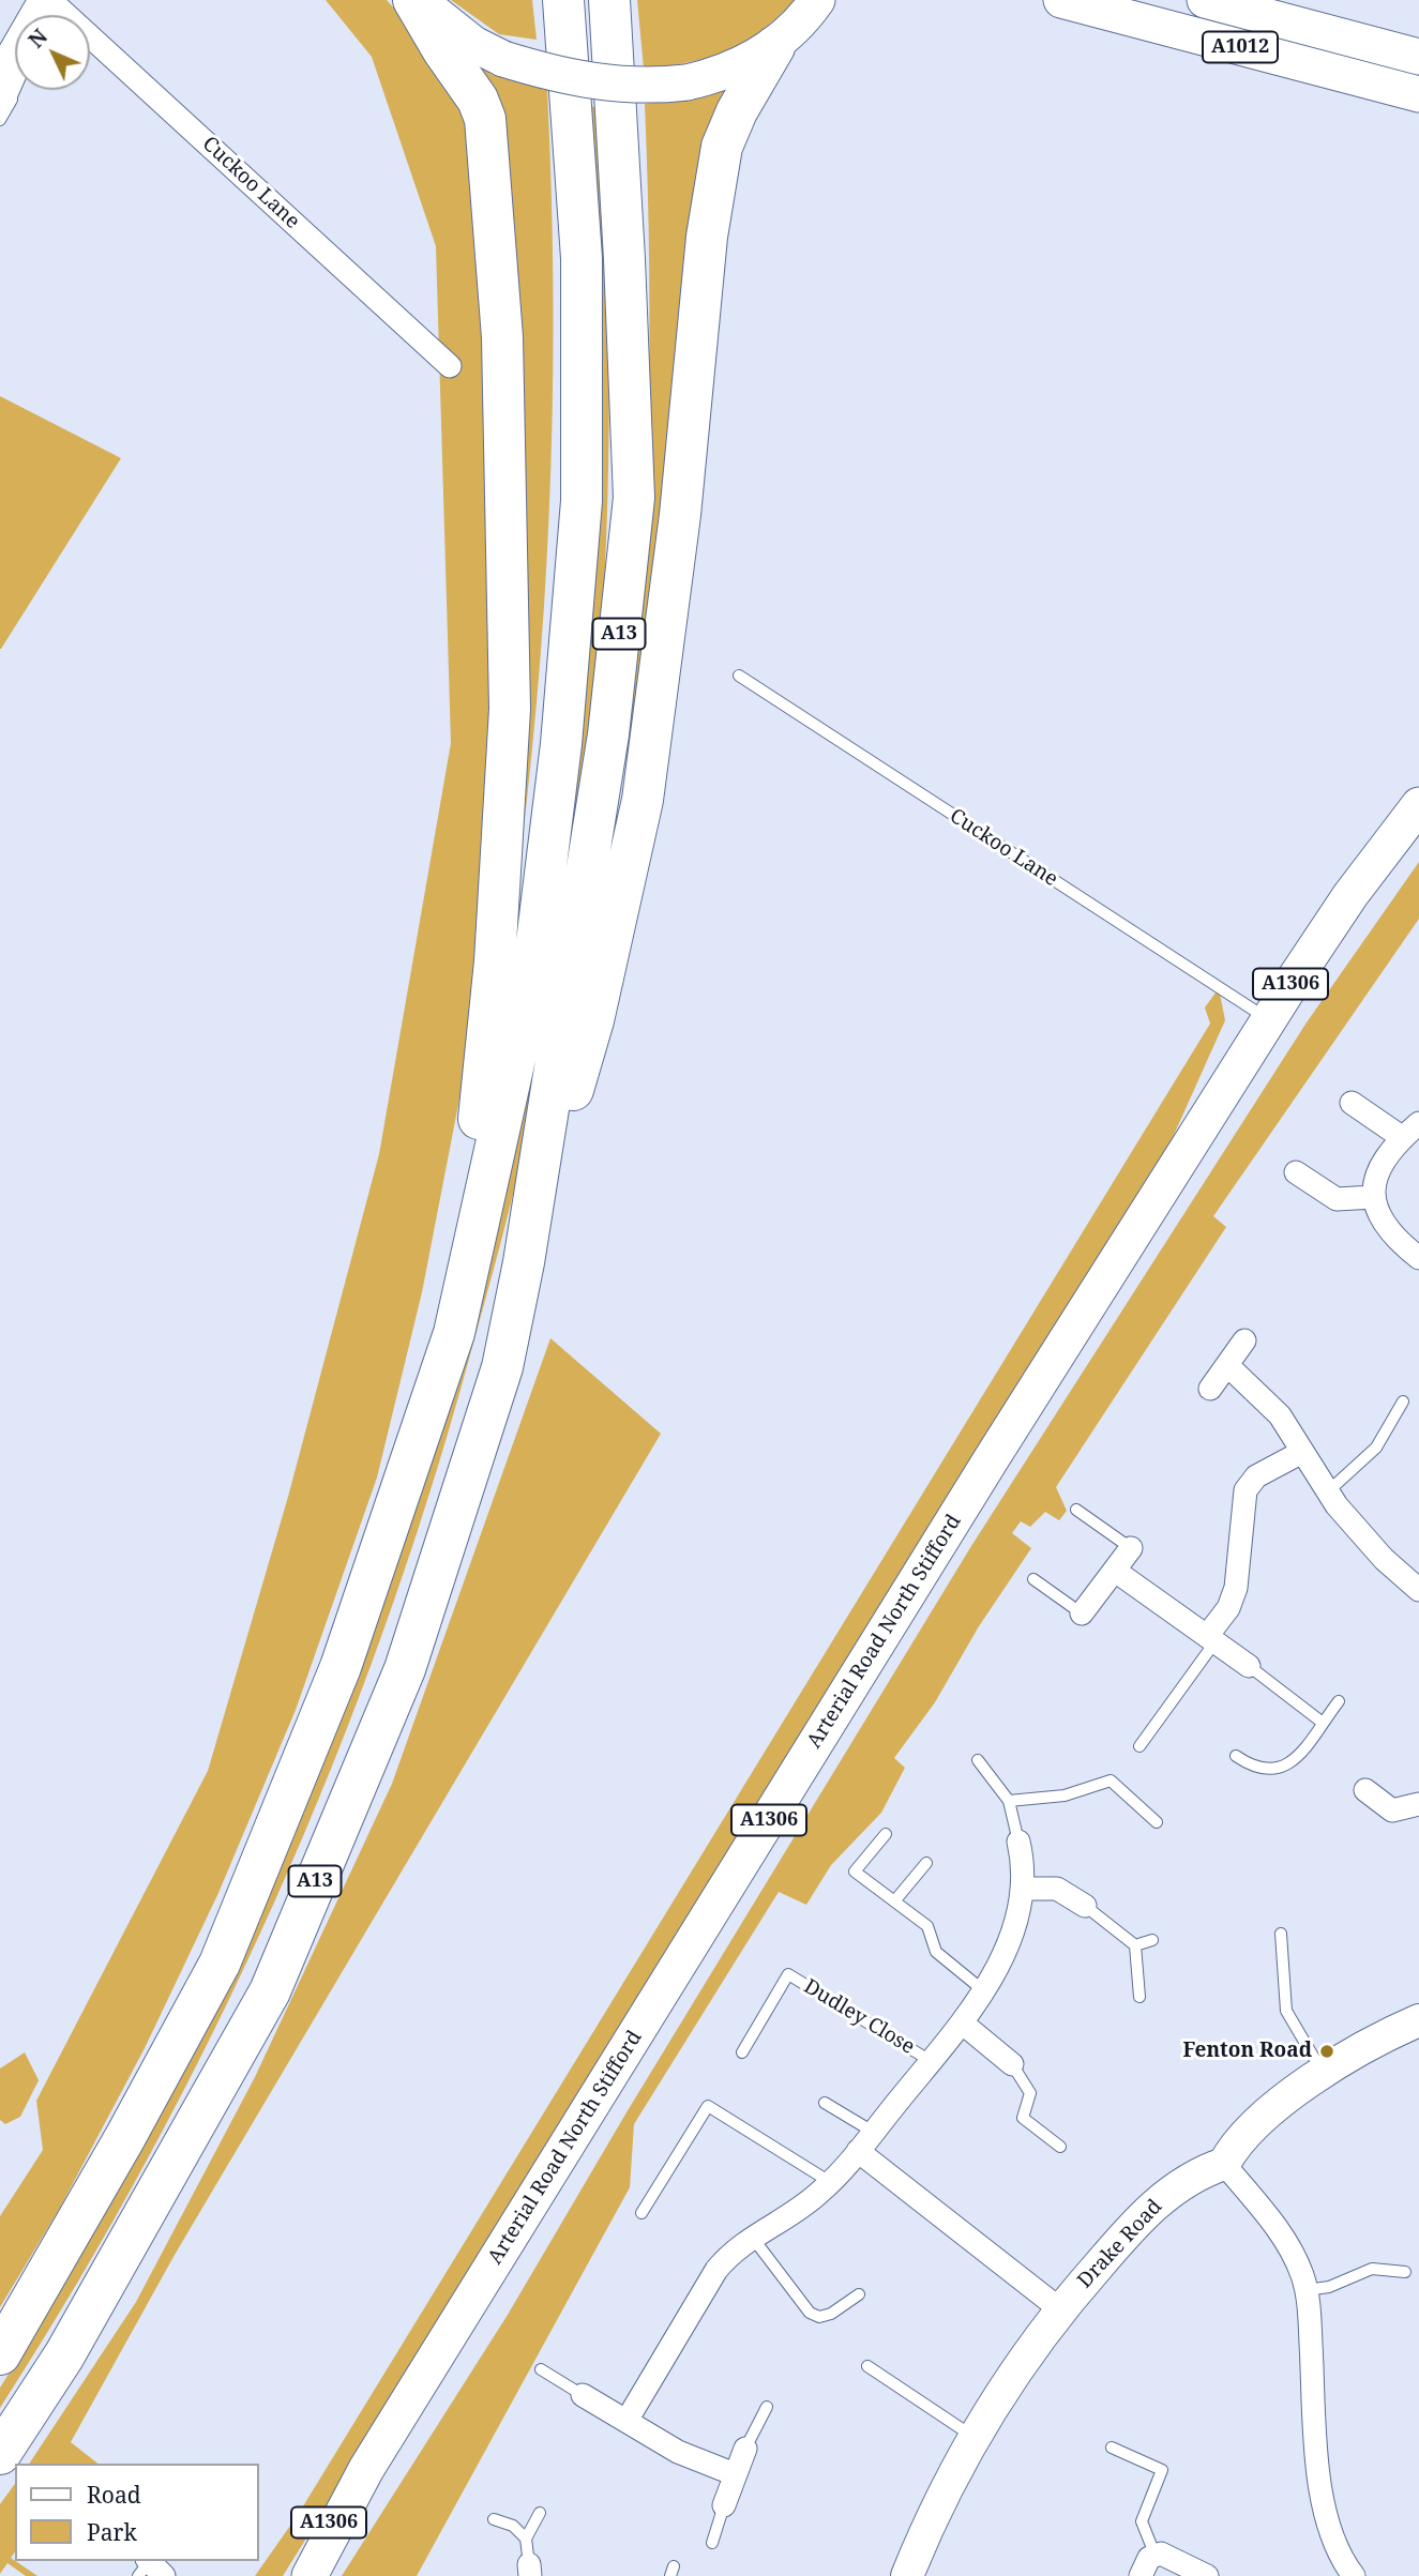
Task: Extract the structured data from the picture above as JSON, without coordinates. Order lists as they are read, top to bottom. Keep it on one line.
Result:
{"streets":{"highway":["A13"],"main road":["A1012","A1306","Arterial Road North Stifford"],"street":["Cuckoo Lane","Dudley Close","Drake Road"]},"crossings":[["Cuckoo Lane","Arterial Road North Stifford"]],"places":["Fenton Road"],"legend":["Road","Park"],"north":"top left"}
